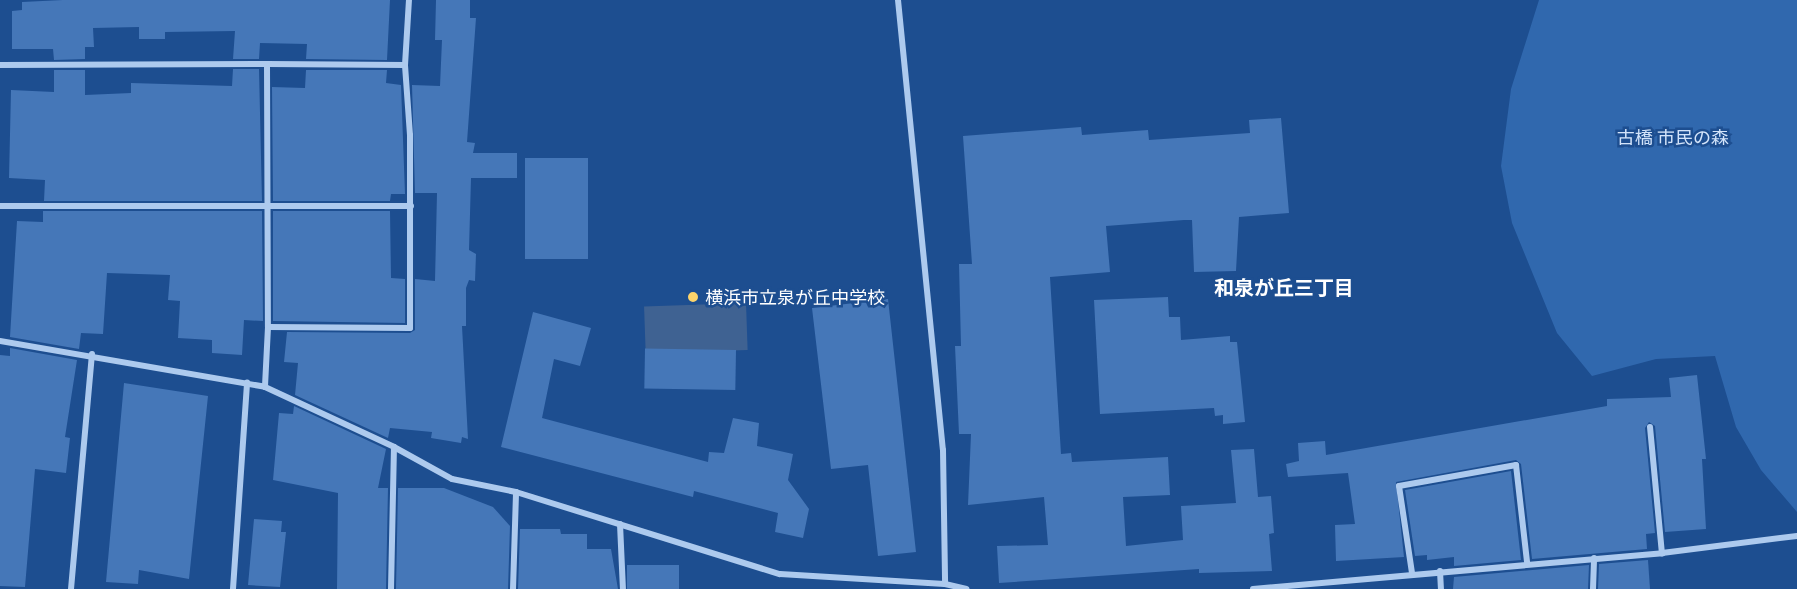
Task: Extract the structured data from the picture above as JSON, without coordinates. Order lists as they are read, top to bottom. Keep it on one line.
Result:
{"districts":["和泉が丘三丁目"],"parks":["古橋 市民の森"],"places":["横浜市立泉が丘中学校"]}
